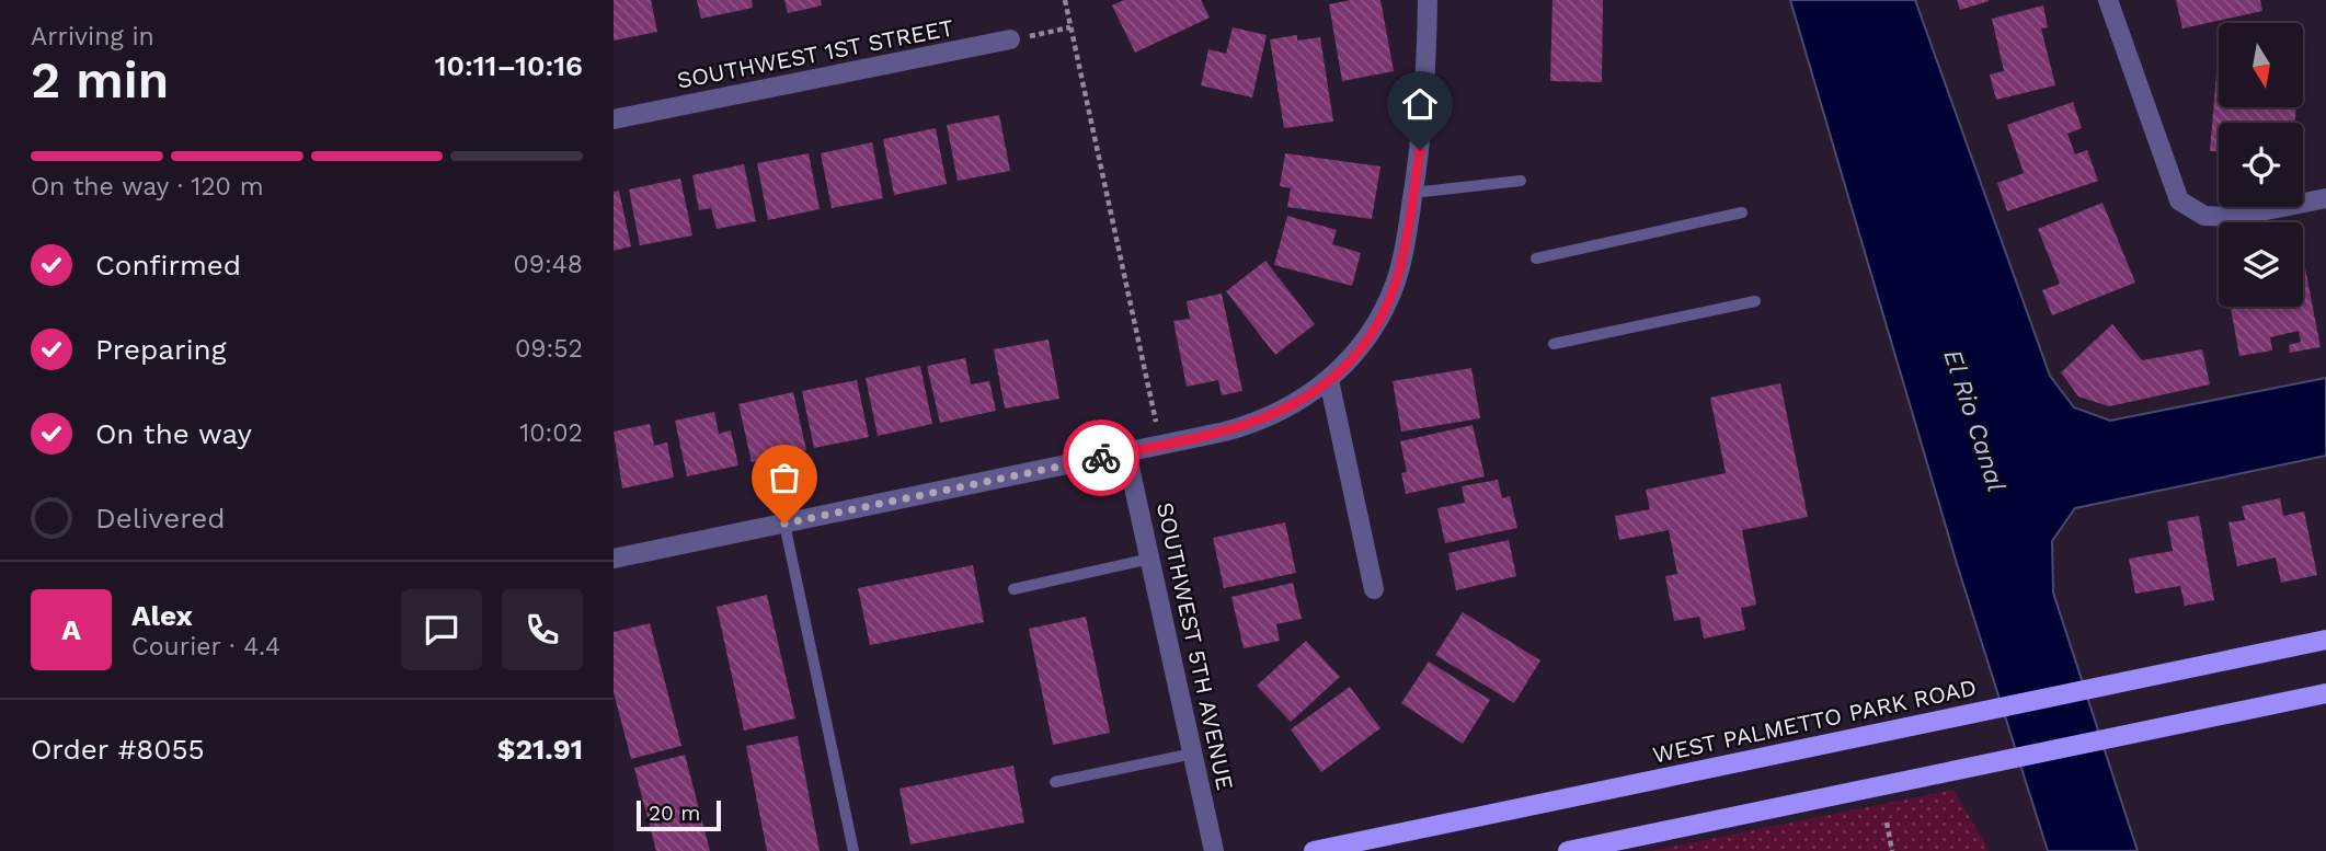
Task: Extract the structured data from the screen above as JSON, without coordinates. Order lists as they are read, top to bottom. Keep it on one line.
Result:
{"streets":{"main road":["WEST PALMETTO PARK ROAD"],"street":["SOUTHWEST 1ST STREET","SOUTHWEST 5TH AVENUE"]},"water":["El Rio Canal"],"scale_bar":"20 m","north":"bottom","page":{"heading":["2 min","Arriving in","10:11–10:16"],"panel":["Alex","Courier · 4.4","Order #8055","$21.91"],"bar":"On the way · 120 m","list":[["Confirmed","09:48"],["Preparing","09:52"],["On the way","10:02"],"Delivered"],"round":"A","scale":"20 m"}}
